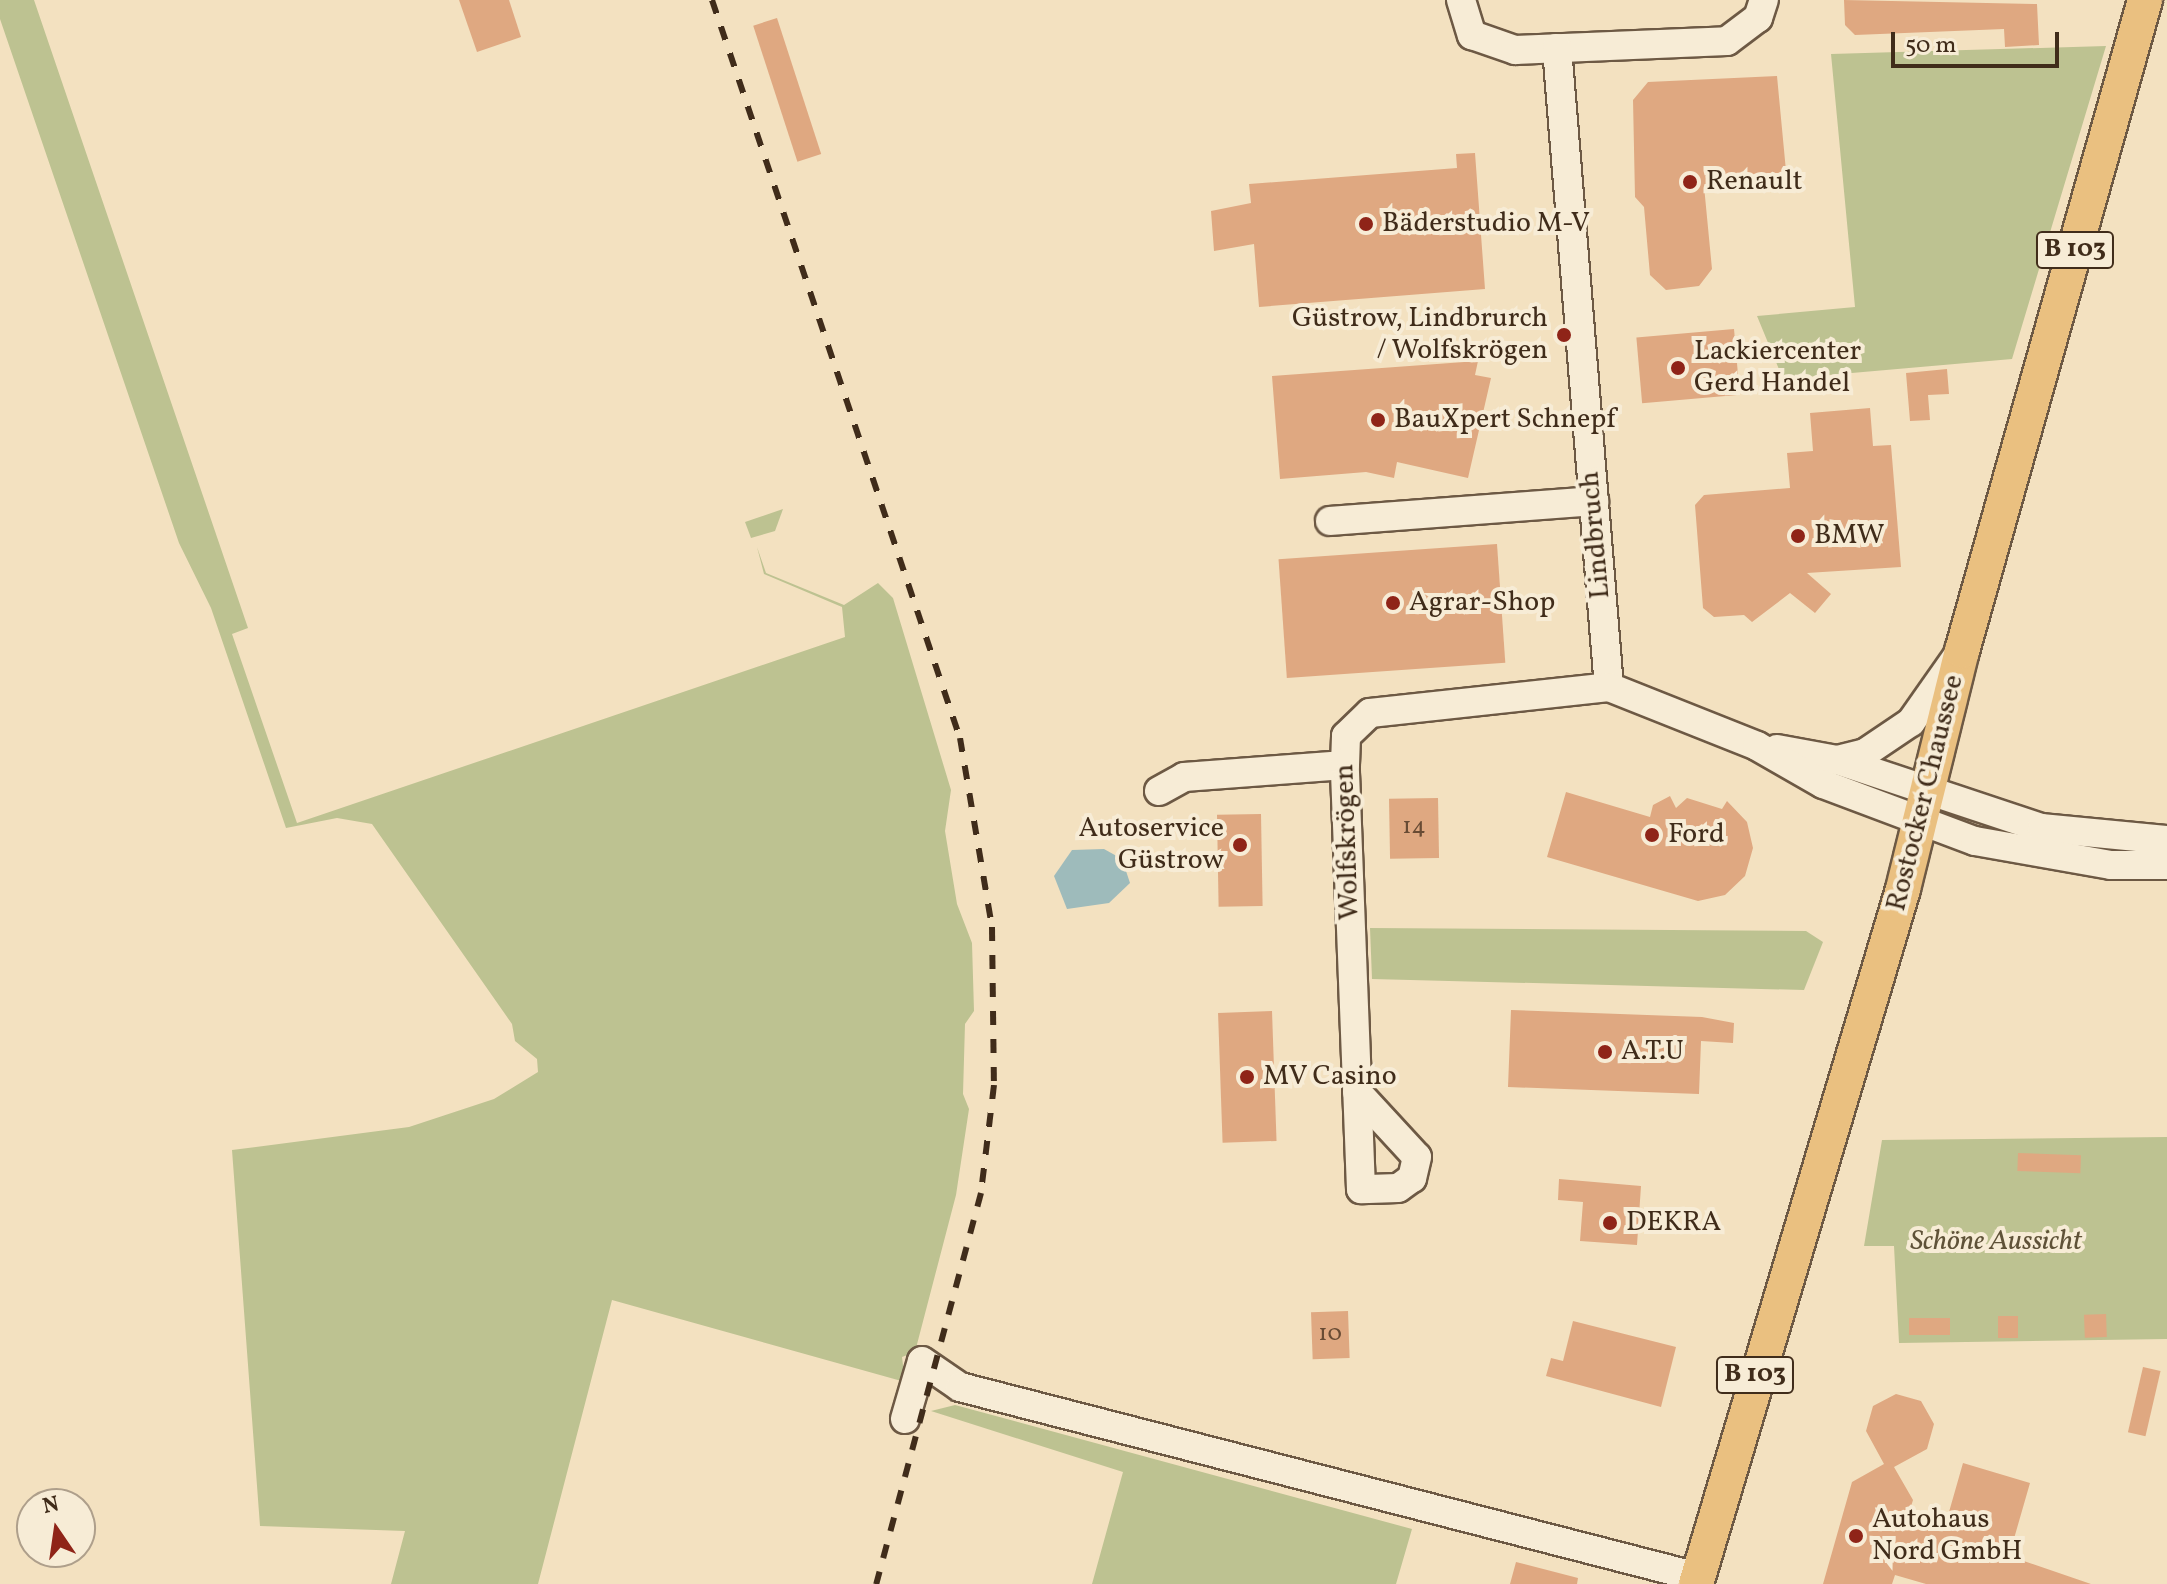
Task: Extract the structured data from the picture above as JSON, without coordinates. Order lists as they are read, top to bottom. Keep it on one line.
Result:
{"streets":{"main road":["B 103","Rostocker Chaussee"],"street":["Lindbruch","Wolfskrögen"]},"crossings":[["Lindbruch","Wolfskrögen"],["Rostocker Chaussee","Wolfskrögen"]],"parks":["Schöne Aussicht"],"places":["Renault","Bäderstudio M-V","Güstrow, Lindbrurch / Wolfskrögen","Lackiercenter Gerd Handel","BauXpert Schnepf","BMW","Agrar-Shop","Ford","Autoservice Güstrow","A.T.U","MV Casino","DEKRA","Autohaus Nord GmbH"],"house_numbers":["14","10"],"scale_bar":"50 m","north":"top"}
